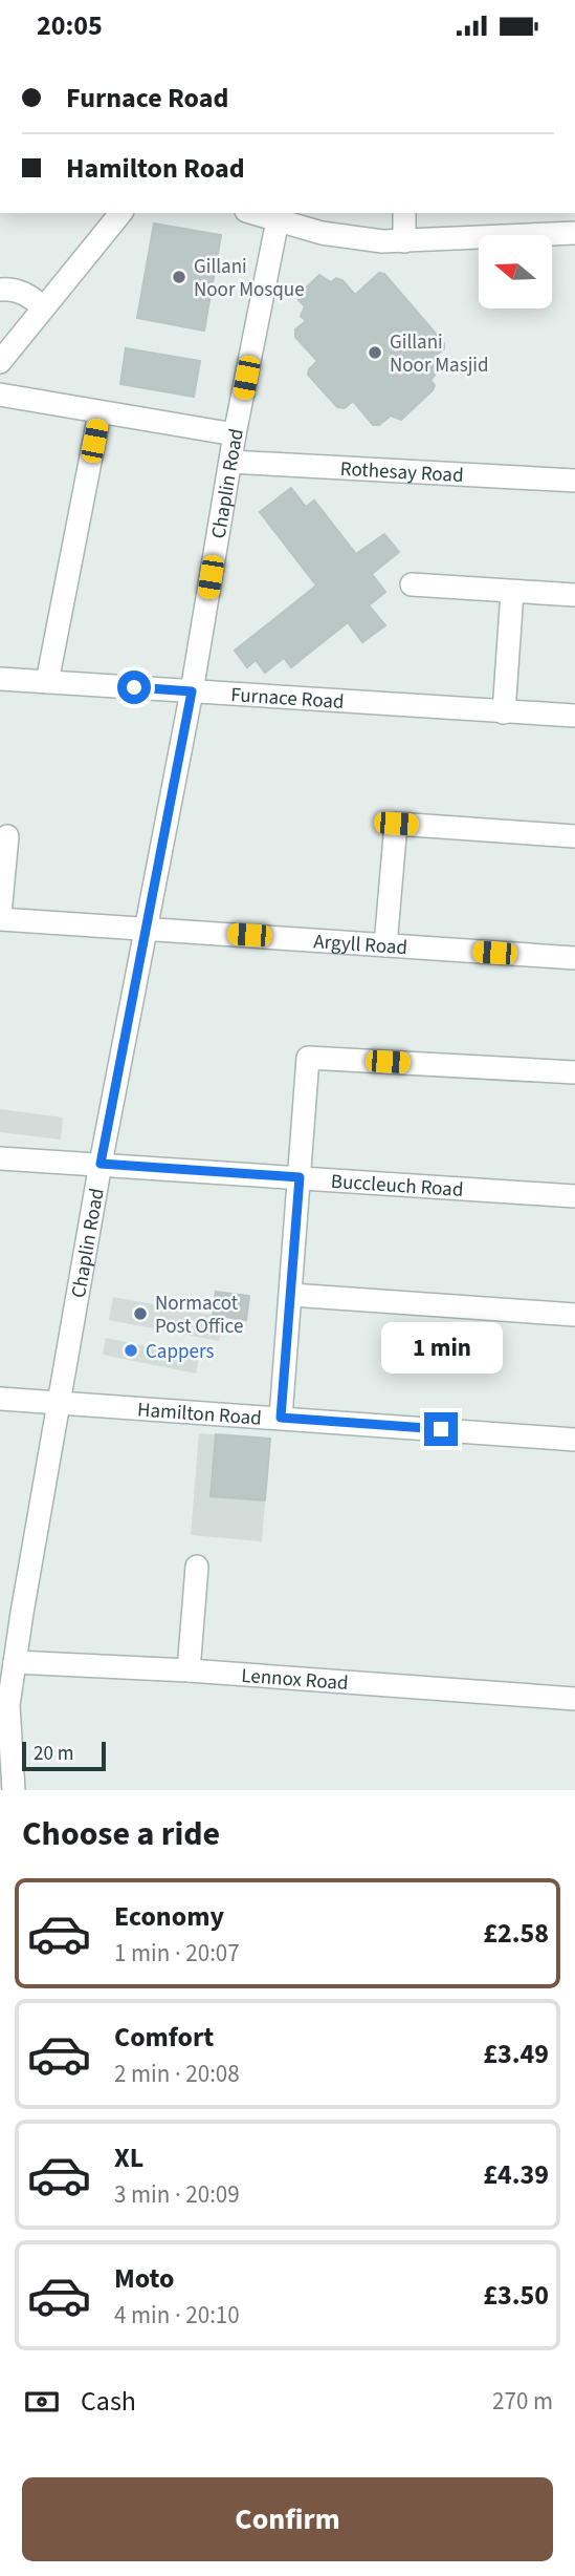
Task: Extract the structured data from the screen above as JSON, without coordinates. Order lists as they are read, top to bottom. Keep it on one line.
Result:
{"streets":{"street":["Rothesay Road","Chaplin Road","Furnace Road","Argyll Road","Buccleuch Road","Hamilton Road","Lennox Road"]},"crossings":[["Rothesay Road","Chaplin Road"],["Chaplin Road","Furnace Road"],["Chaplin Road","Argyll Road"],["Chaplin Road","Buccleuch Road"],["Chaplin Road","Hamilton Road"],["Chaplin Road","Lennox Road"]],"places":["Gillani Noor Mosque","Gillani Noor Masjid","Normacot Post Office","Cappers"],"scale_bar":"20 m","north":"left","page":{"status":"20:05","banner":["Furnace Road","Hamilton Road"],"bubble":"1 min","scale":"20 m","heading":"Choose a ride","list":[{"name":"Economy","note":"1 min · 20:07","value":"£2.58"},{"name":"Comfort","note":"2 min · 20:08","value":"£3.49"},{"name":"XL","note":"3 min · 20:09","value":"£4.39"},{"name":"Moto","note":"4 min · 20:10","value":"£3.50"}],"pay":["Cash","270 m"],"buttons":"Confirm"}}
